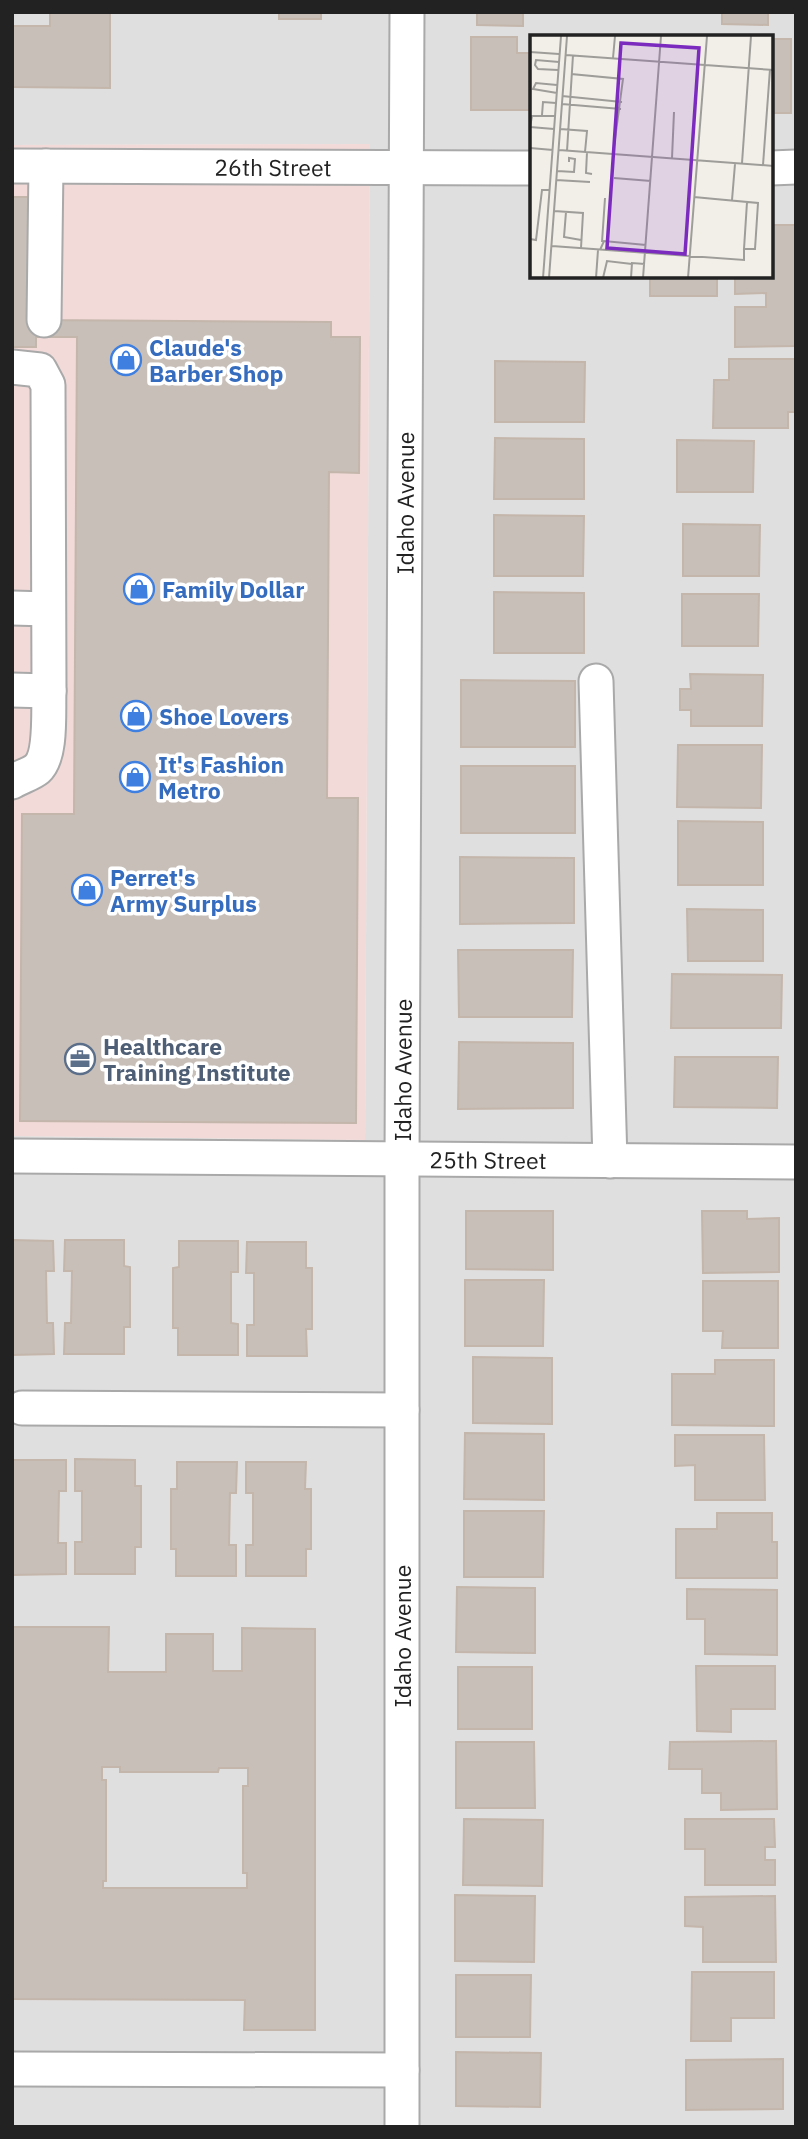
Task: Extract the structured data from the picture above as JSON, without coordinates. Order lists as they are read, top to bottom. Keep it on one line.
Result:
{"streets":{"street":["26th Street","Idaho Avenue","25th Street"]},"crossings":[["26th Street","Idaho Avenue"],["Idaho Avenue","25th Street"]],"places":{"shop":["Claude's Barber Shop","Family Dollar","Shoe Lovers","It's Fashion Metro","Perret's Army Surplus"],"office":["Healthcare Training Institute"]}}
